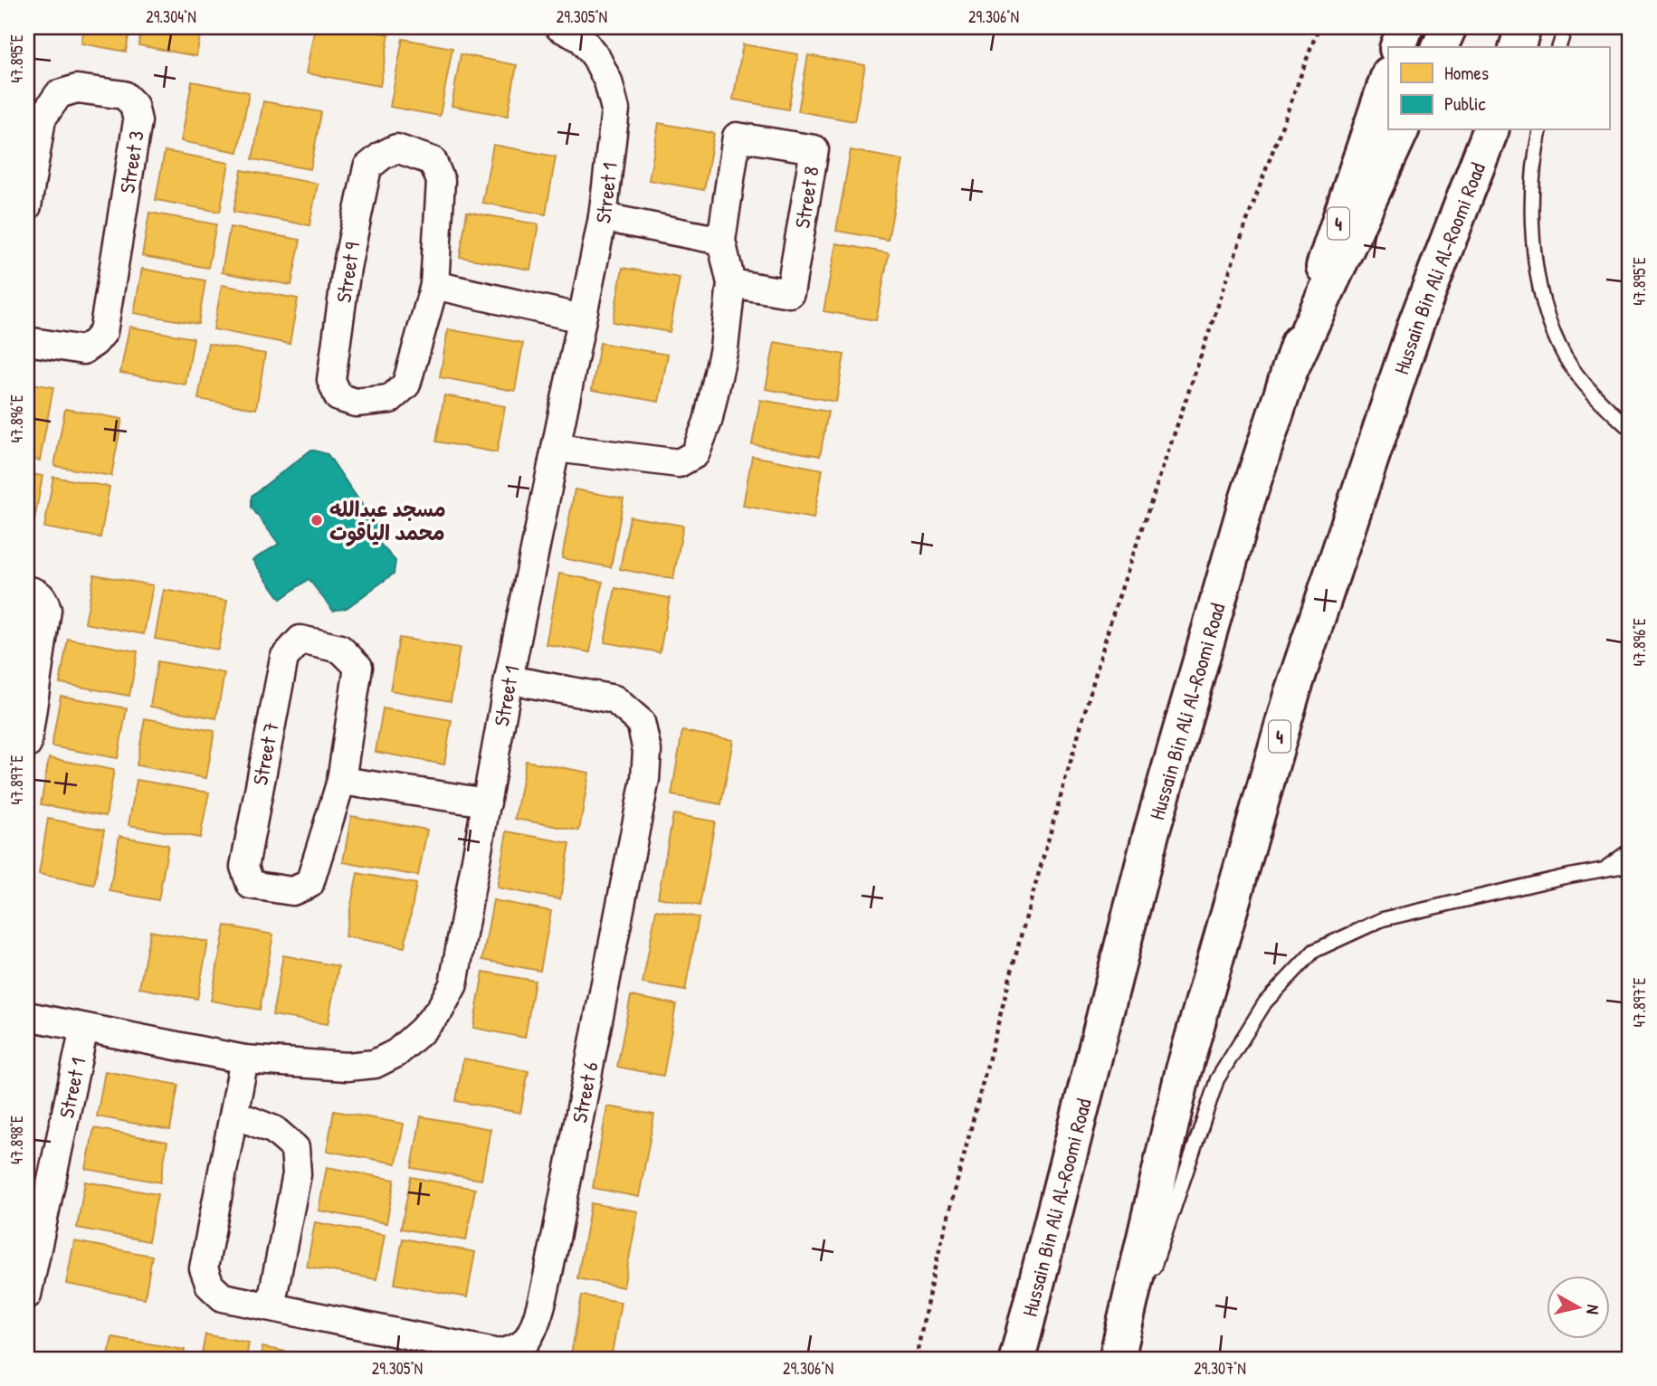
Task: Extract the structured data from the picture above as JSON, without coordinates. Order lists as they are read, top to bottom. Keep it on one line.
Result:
{"streets":{"highway":["4","Hussain Bin Ali Al-Roomi Road"],"street":["Street 3","Street 1","Street 8","Street 9","Street 7","Street 6"]},"crossings":[["Street 1","Street 8"],["Street 1","Street 6"]],"places":["مسجد عبدالله محمد الياقوت"],"legend":["Homes","Public"],"north":"right","coordinates":["29.304°N","29.305°N","29.306°N","47.895°E","47.896°E","47.897°E","47.898°E","29.307°N"]}
